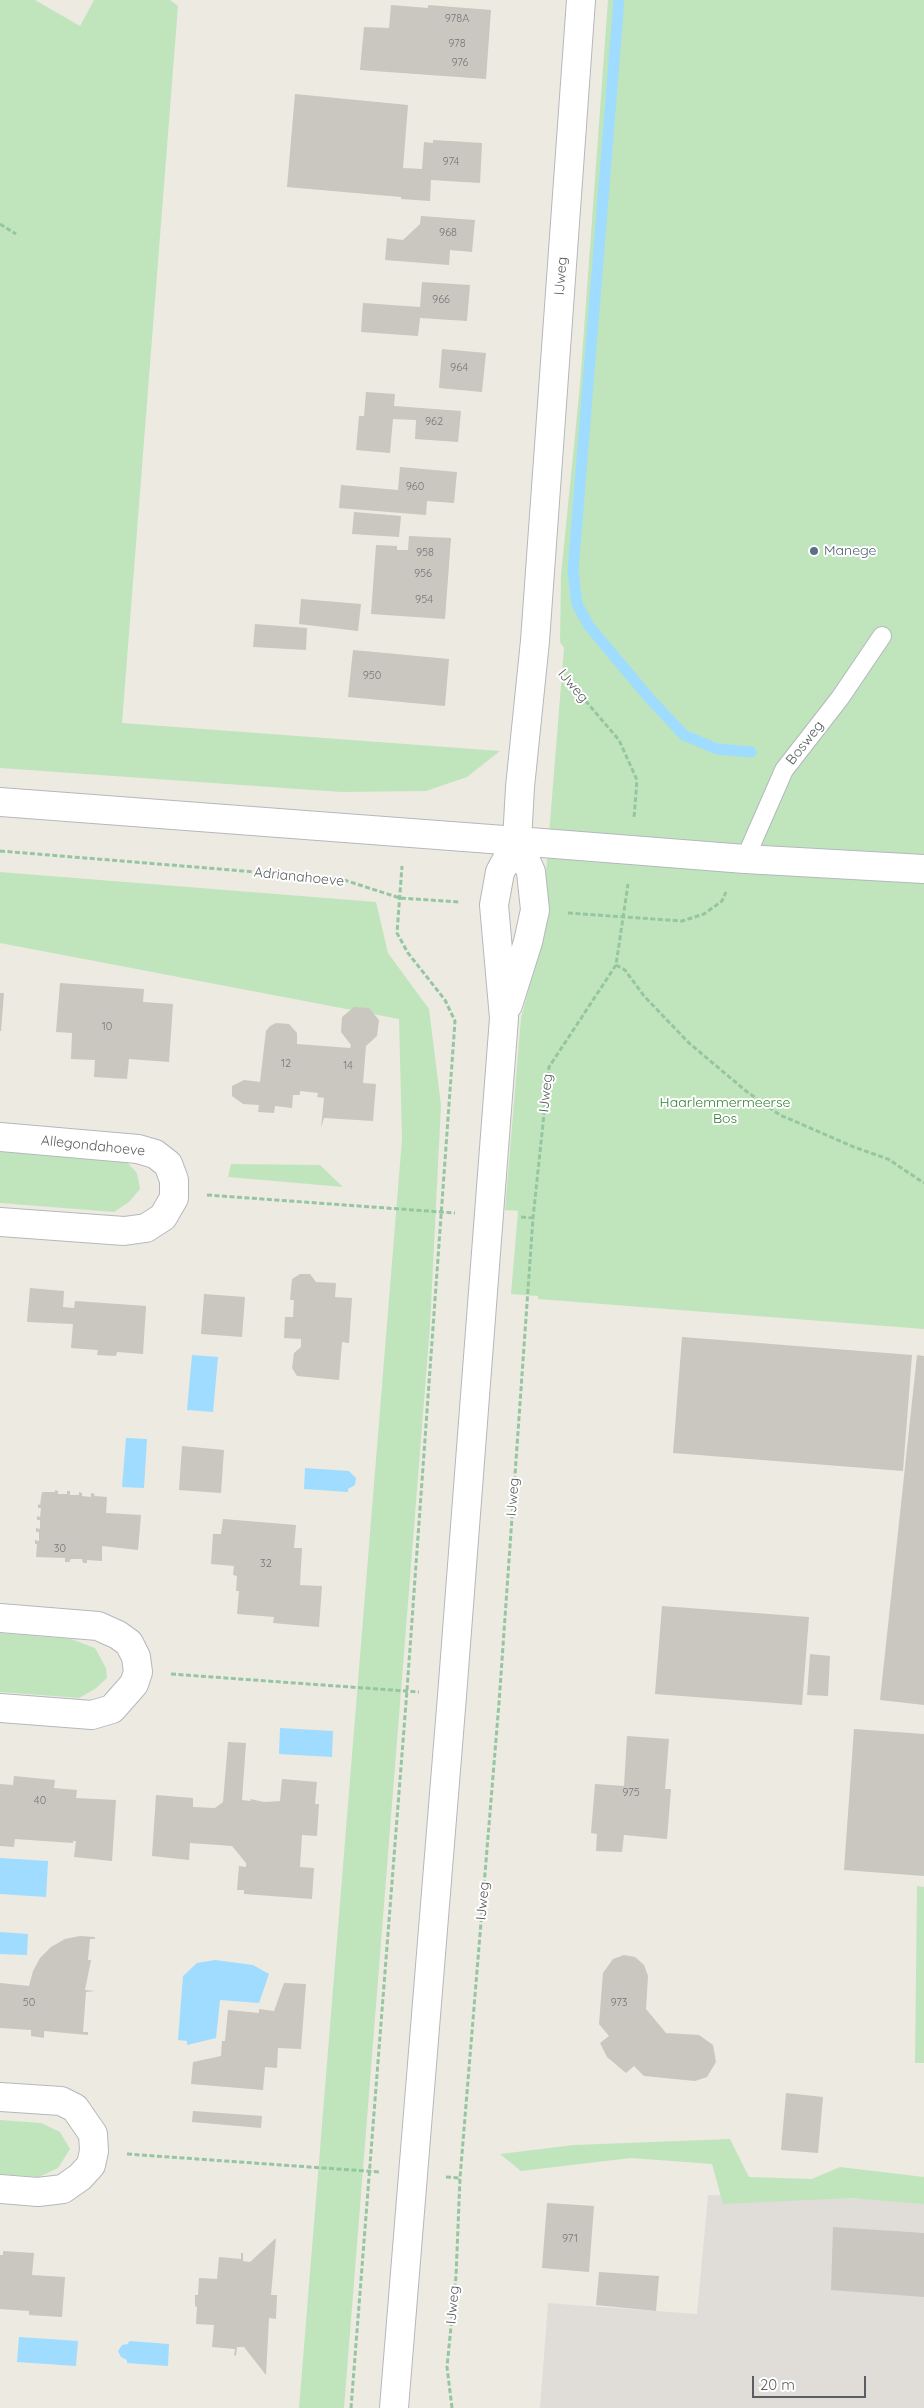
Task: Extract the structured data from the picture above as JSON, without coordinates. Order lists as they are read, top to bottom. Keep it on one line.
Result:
{"streets":{"street":["IJweg","Allegondahoeve"],"lane":["Bosweg"],"path":["Adrianahoeve"]},"crossings":[["IJweg","Adrianahoeve"]],"parks":["Haarlemmermeerse Bos"],"places":["Manege"],"house_numbers":["978A","978","976","974","968","966","964","962","960","958","956","954","950","10","12","14","30","32","975","40","50","973","971"],"scale_bar":"20 m"}
